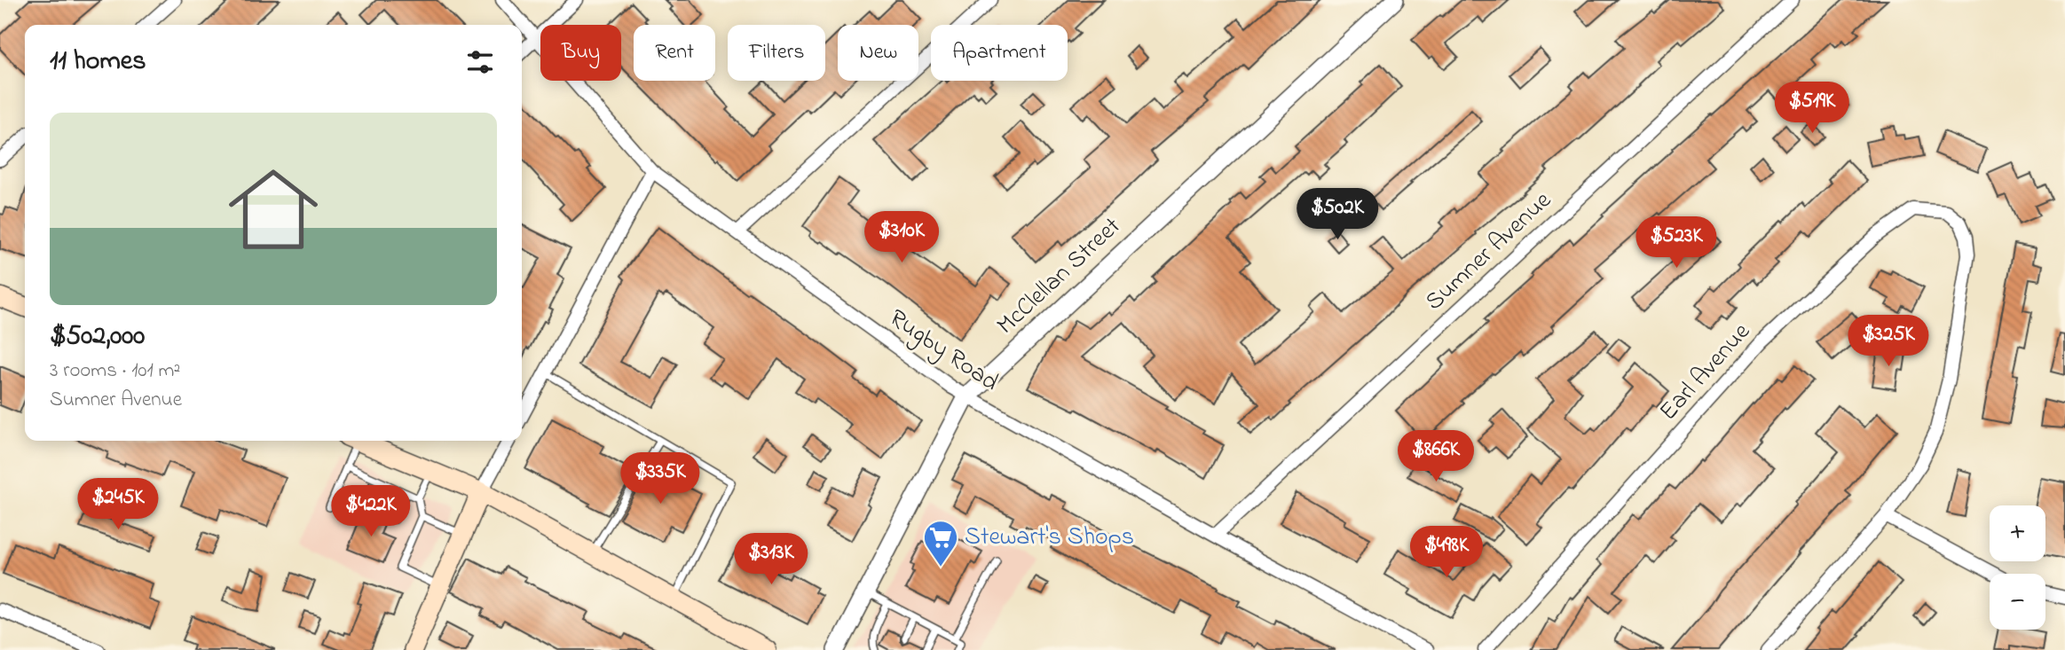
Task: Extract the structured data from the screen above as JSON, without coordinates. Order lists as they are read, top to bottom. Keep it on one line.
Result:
{"streets":{"street":["Sumner Avenue","McClellan Street","Rugby Road","Earl Avenue"]},"crossings":[["Sumner Avenue","Rugby Road"],["McClellan Street","Rugby Road"]],"places":{"supermarket":["Stewart's Shops"]},"page":{"chip":["Buy","Rent","Filters","New","Apartment"],"heading":"11 homes","price":["$519K","$502K","$310K","$523K","$325K","$866K","$335K","$245K","$422K","$498K","$313K"],"list":[{"name":"$502,000","note":"3 rooms · 101 m² · Sumner Avenue"}],"map_buttons":["+","−"]}}
